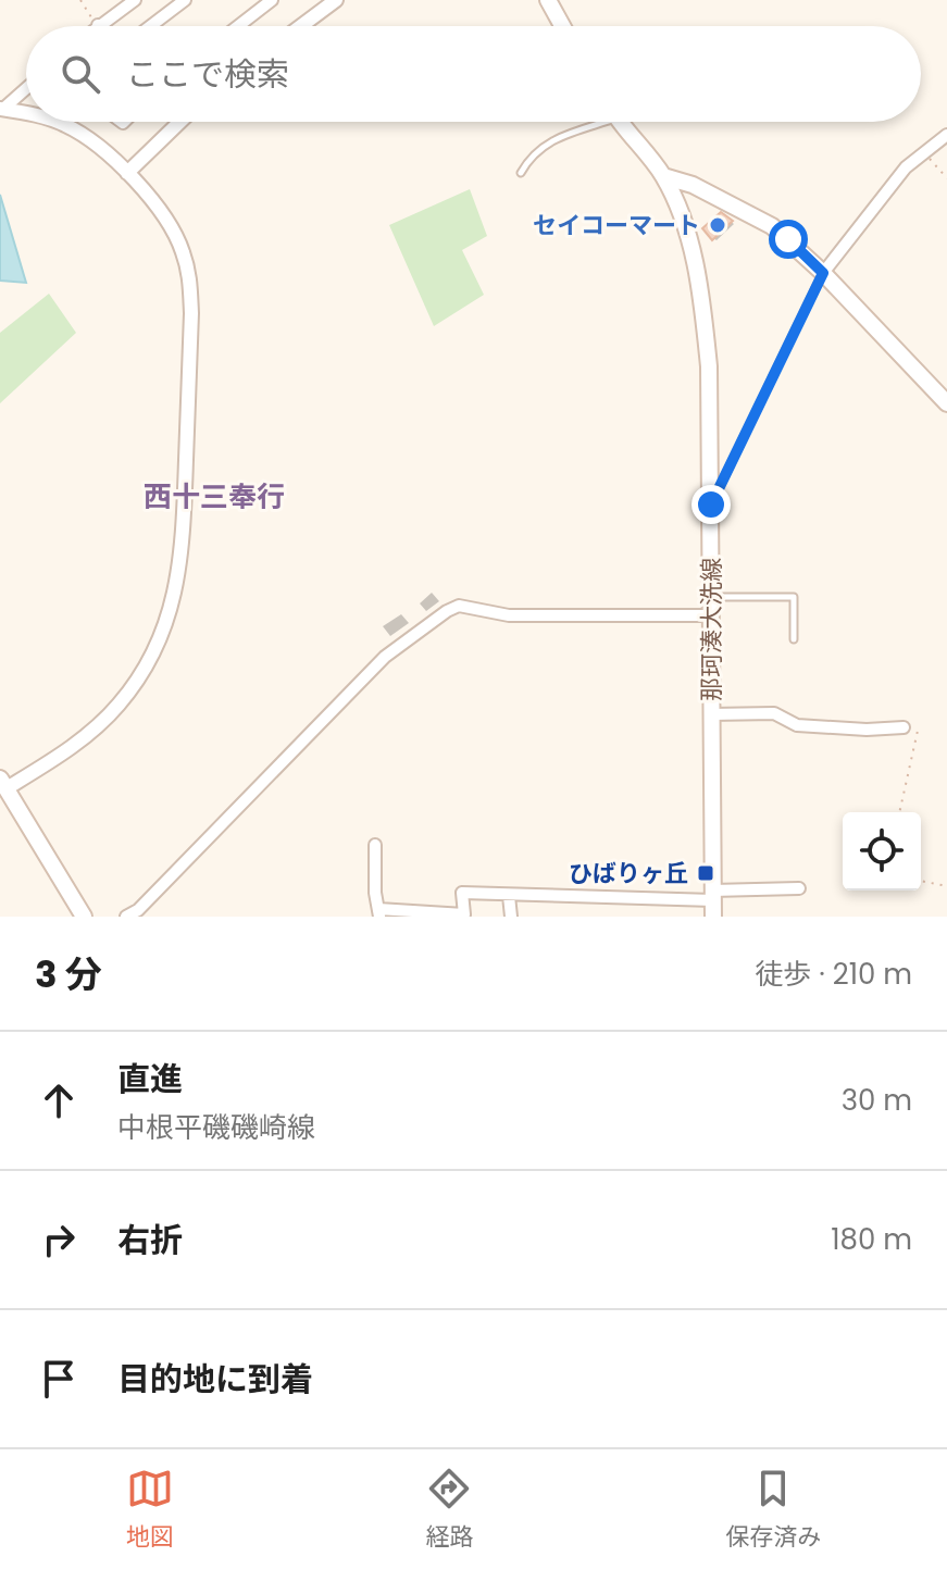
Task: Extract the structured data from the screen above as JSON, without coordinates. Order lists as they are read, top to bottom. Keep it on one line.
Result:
{"streets":{"main road":["那珂湊大洗線"]},"districts":["西十三奉行"],"places":{"other":["セイコーマート"],"transit":["ひばりヶ丘"]},"page":{"search":"ここで検索","heading":["3 分","徒歩 · 210 m"],"list":[["直進","中根平磯磯崎線","30 m"],["右折","180 m"],"目的地に到着"],"nav":["地図","経路","保存済み"]}}
